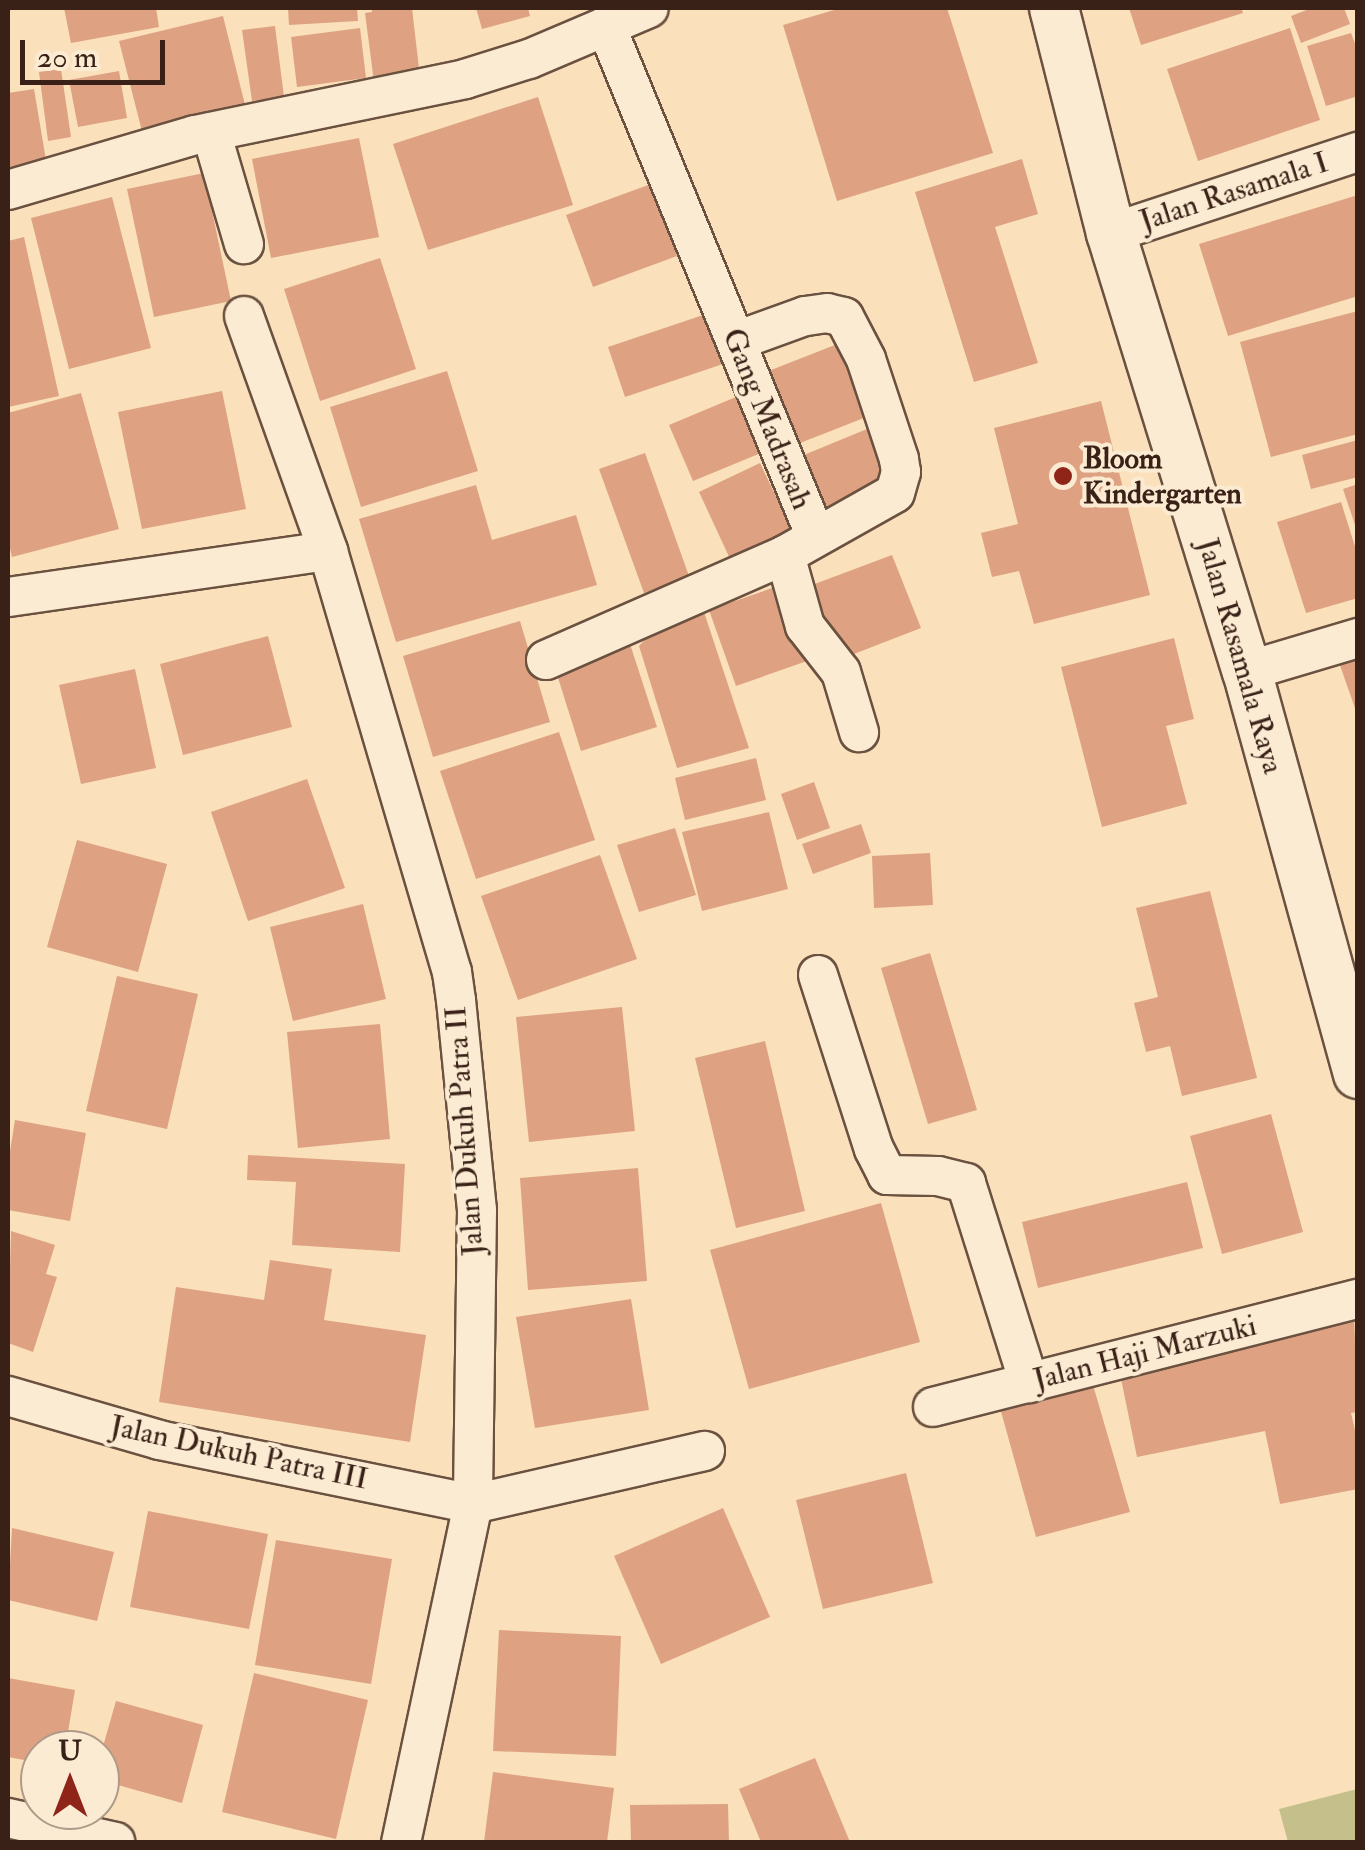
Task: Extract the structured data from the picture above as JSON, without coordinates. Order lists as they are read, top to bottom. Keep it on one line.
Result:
{"streets":{"street":["Jalan Rasamala I","Gang Madrasah","Jalan Rasamala Raya","Jalan Dukuh Patra II","Jalan Haji Marzuki","Jalan Dukuh Patra III"]},"crossings":[["Jalan Rasamala I","Jalan Rasamala Raya"],["Jalan Dukuh Patra II","Jalan Dukuh Patra III"]],"places":["Bloom Kindergarten"],"scale_bar":"20 m","north":"top"}
